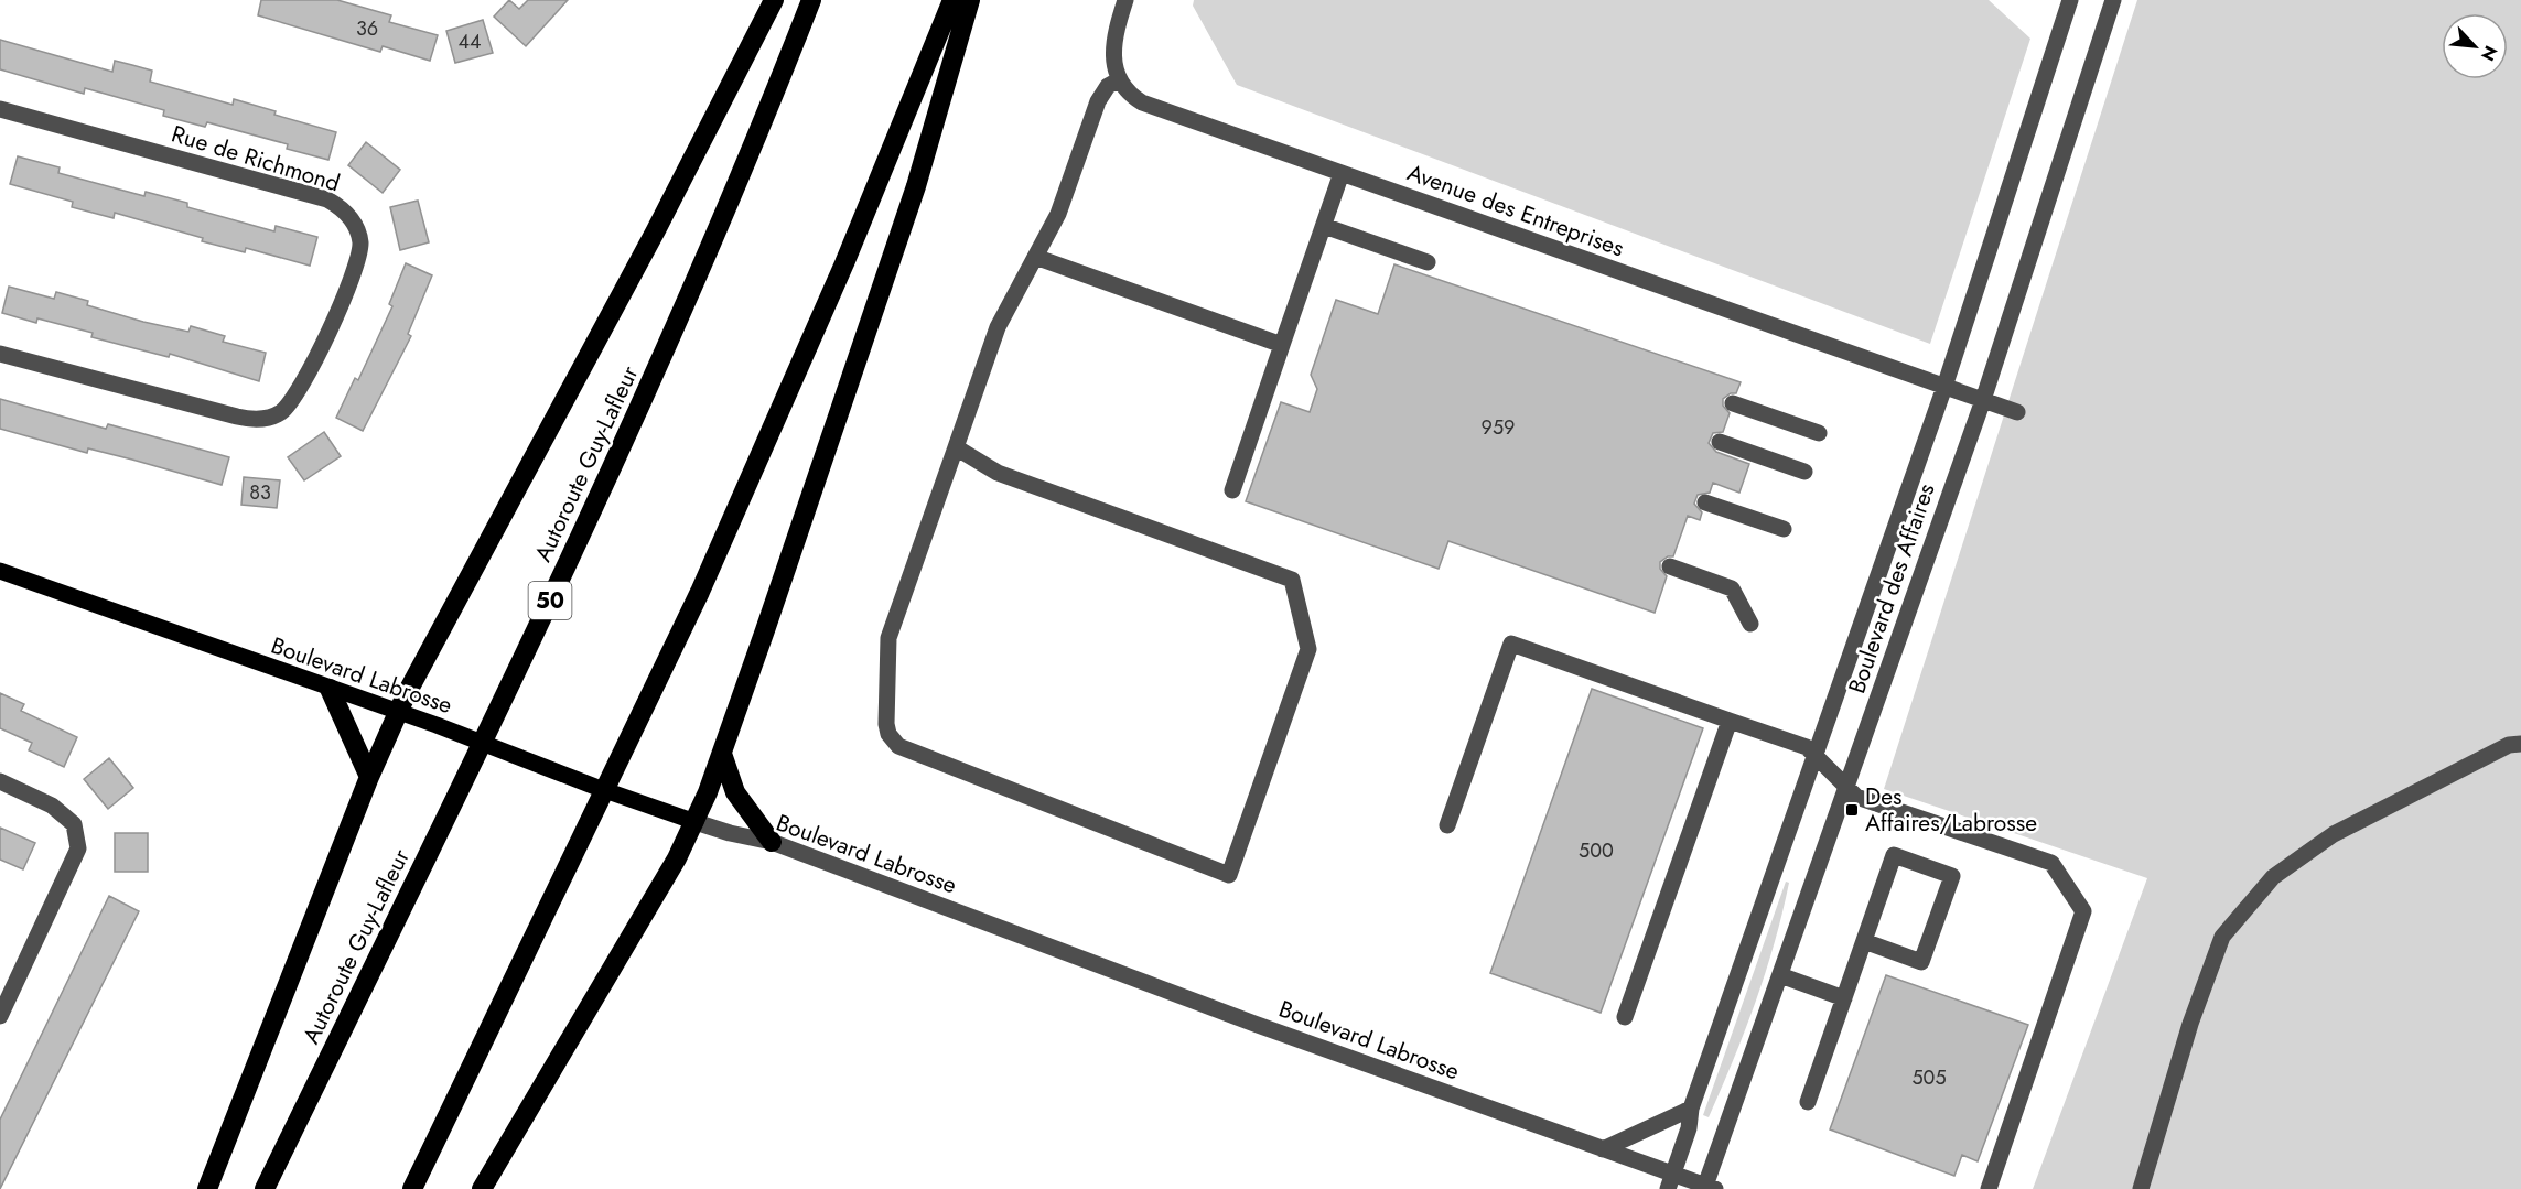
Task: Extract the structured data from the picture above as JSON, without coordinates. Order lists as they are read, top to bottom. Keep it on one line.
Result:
{"streets":{"highway":["Autoroute Guy-Lafleur","50"],"main road":["Boulevard Labrosse"],"street":["Rue de Richmond","Avenue des Entreprises","Boulevard des Affaires"]},"crossings":[["Avenue des Entreprises","Boulevard des Affaires"],["Boulevard des Affaires","Boulevard Labrosse"]],"places":{"transit":["Des Affaires/Labrosse"]},"house_numbers":["36","44","959","83","500","505"],"north":"bottom right"}
